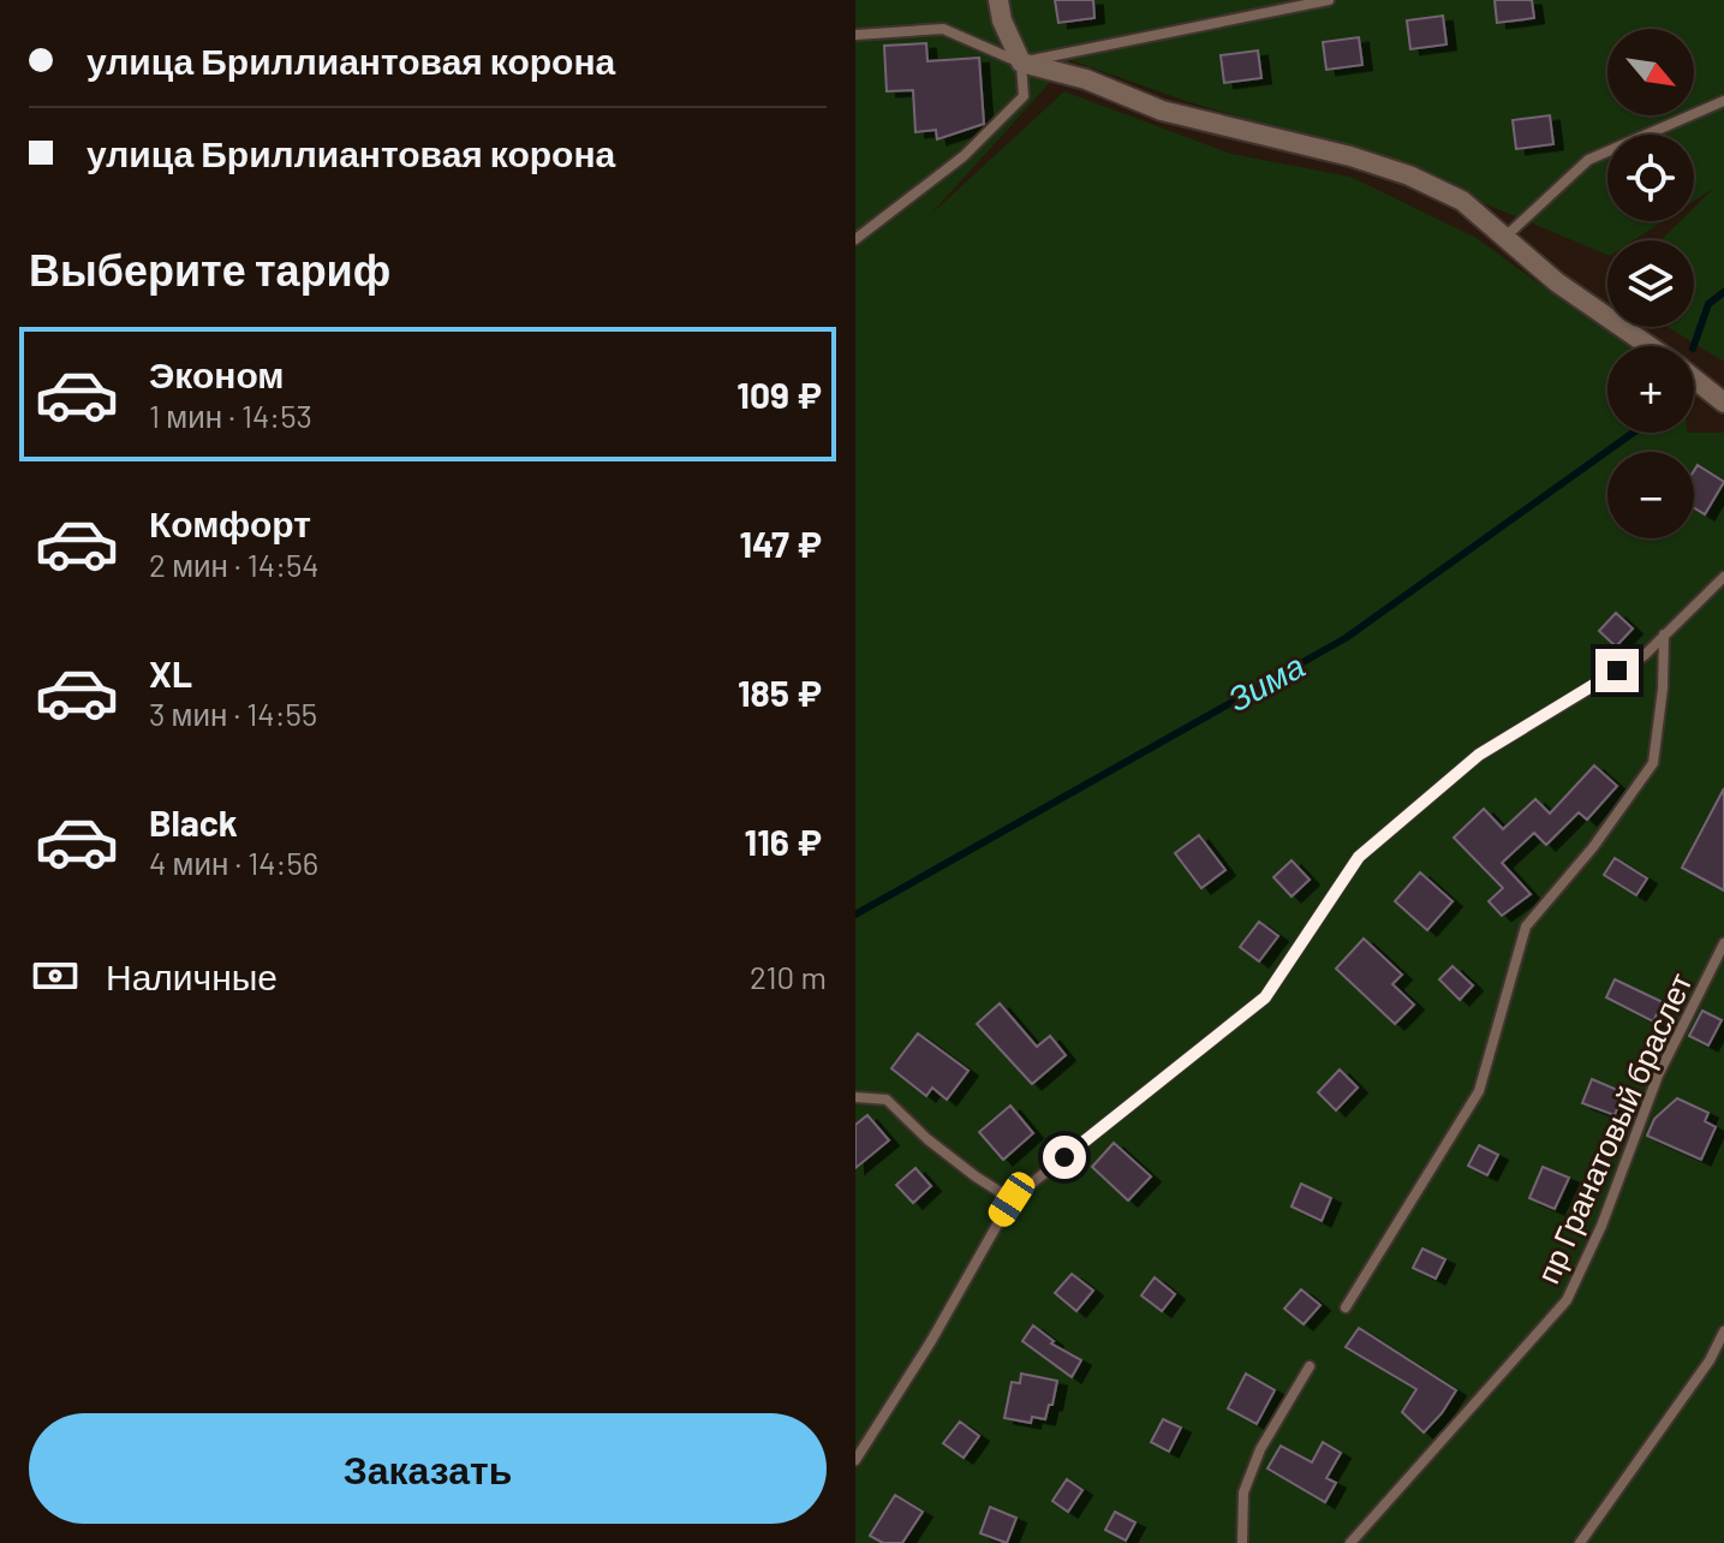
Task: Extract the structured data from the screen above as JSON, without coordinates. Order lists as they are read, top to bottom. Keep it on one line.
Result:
{"streets":{"lane":["пр Гранатовый браслет"]},"water":["Зима"],"north":"bottom right","page":{"banner":["улица Бриллиантовая корона","улица Бриллиантовая корона"],"map_buttons":["+","−"],"heading":"Выберите тариф","list":[{"name":"Эконом","note":"1 мин · 14:53","value":"109 ₽"},{"name":"Комфорт","note":"2 мин · 14:54","value":"147 ₽"},{"name":"XL","note":"3 мин · 14:55","value":"185 ₽"},{"name":"Black","note":"4 мин · 14:56","value":"116 ₽"}],"pay":["Наличные","210 m"],"buttons":"Заказать"}}
